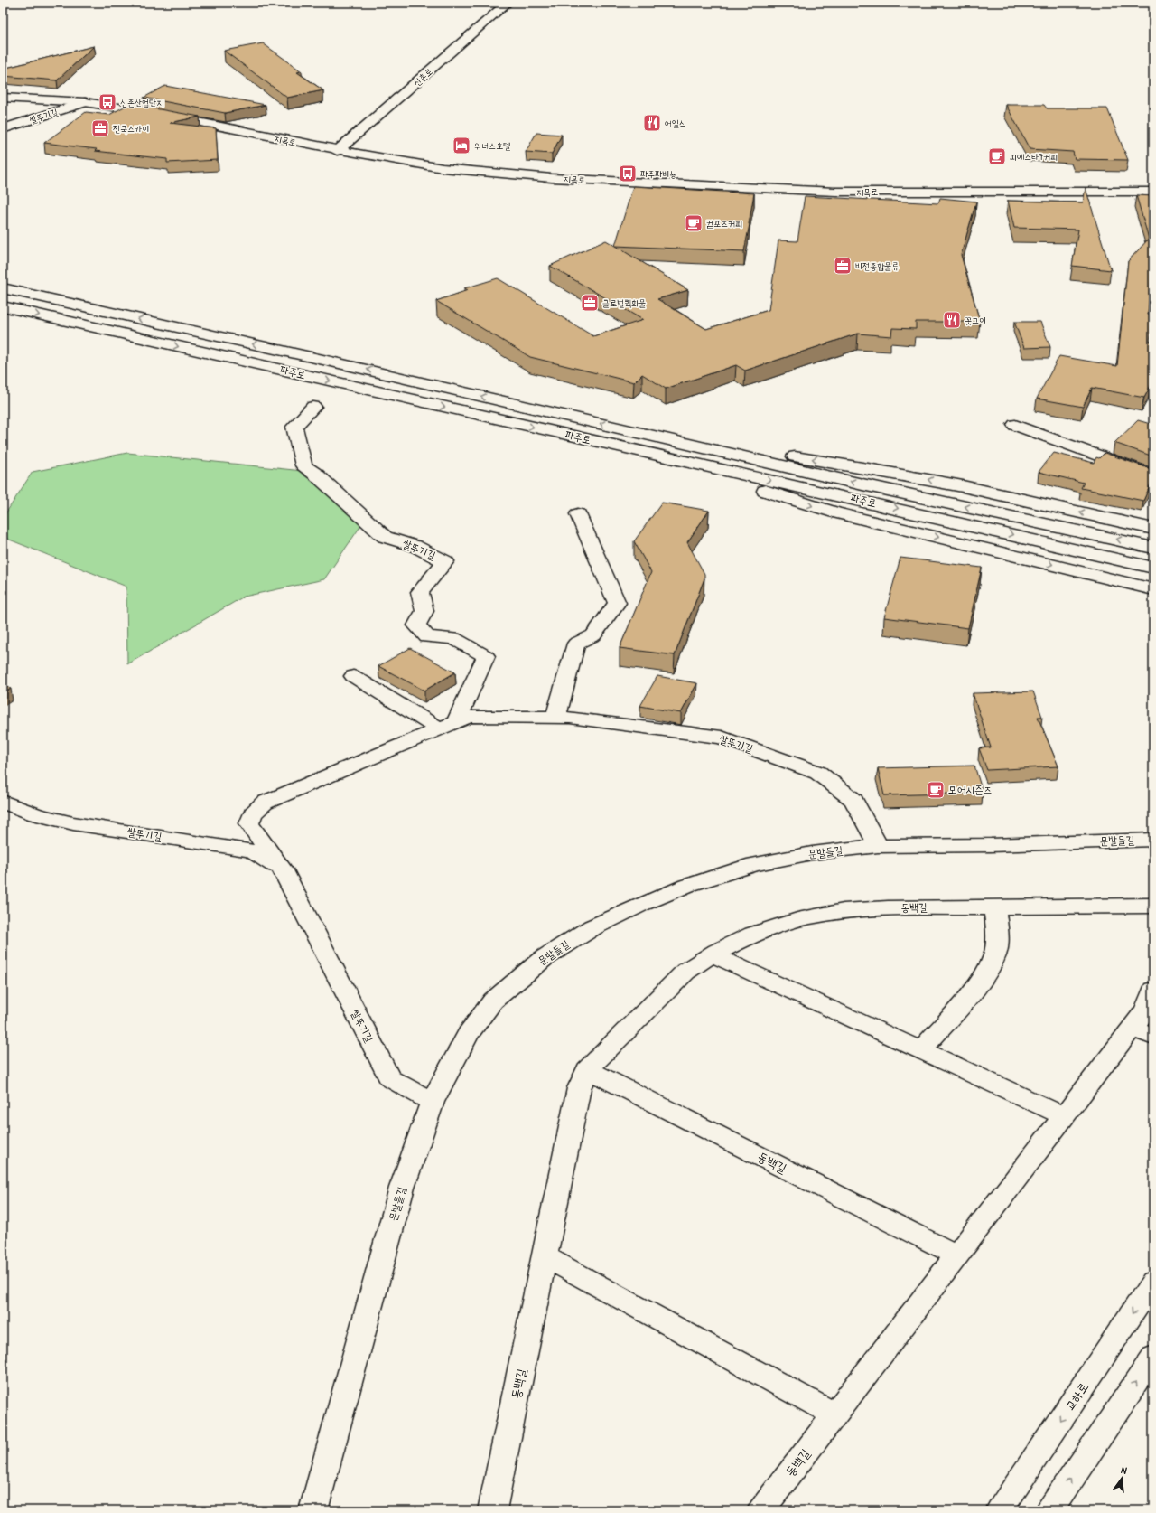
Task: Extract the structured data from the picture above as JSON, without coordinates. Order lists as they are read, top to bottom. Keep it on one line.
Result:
{"streets":{"street":["신촌로","쌀뚜기길","지목로","파주로","문발들길","동백길","교하로"]},"crossings":[["신촌로","지목로"],["쌀뚜기길","지목로"],["쌀뚜기길","문발들길"]],"places":{"bus stop":["신촌산업단지","파주파비뇽"],"restaurant":["어일식","꼿그이"],"office":["전국스카이","비전종합물류","글로벌퀵화물"],"hotel":["위너스호텔"],"cafe":["피에스타7커피","컴포즈커피","모어시즌즈"]},"north":"top"}
